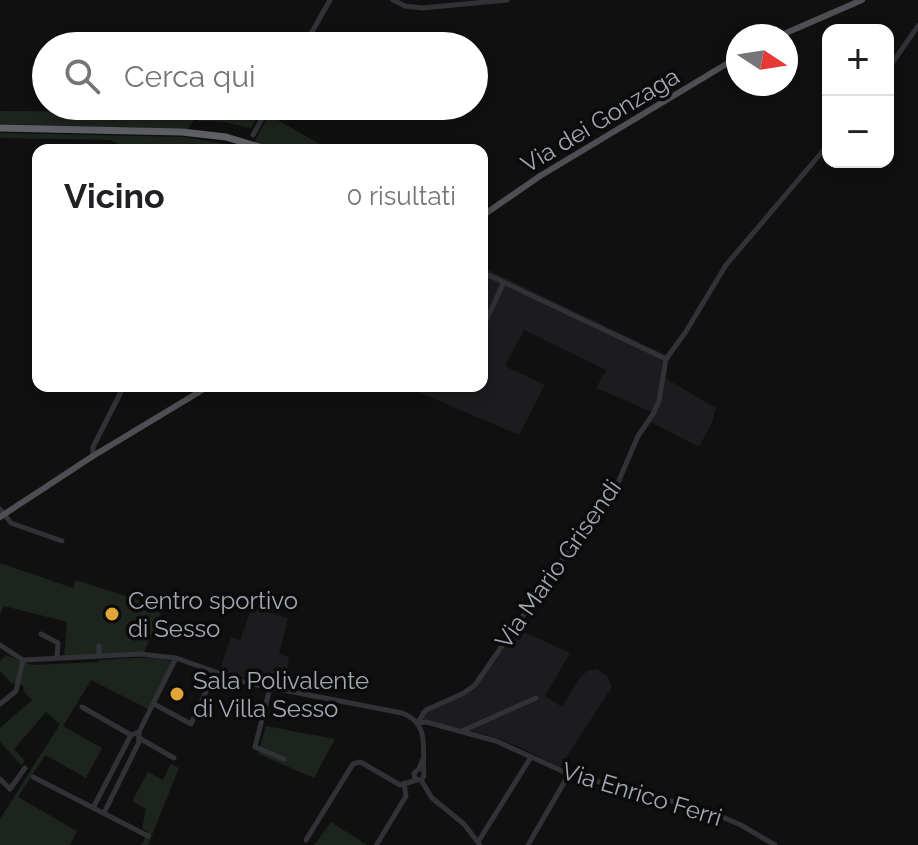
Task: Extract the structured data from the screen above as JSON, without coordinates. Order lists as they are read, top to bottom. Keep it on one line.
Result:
{"streets":{"main road":["Via dei Gonzaga"],"street":["Via Mario Grisendi","Via Enrico Ferri"]},"crossings":[["Via Mario Grisendi","Via Enrico Ferri"]],"places":["Centro sportivo di Sesso","Sala Polivalente di Villa Sesso"],"north":"right","page":{"map_buttons":["+","−"],"search":"Cerca qui","heading":["Vicino","0 risultati"]}}
